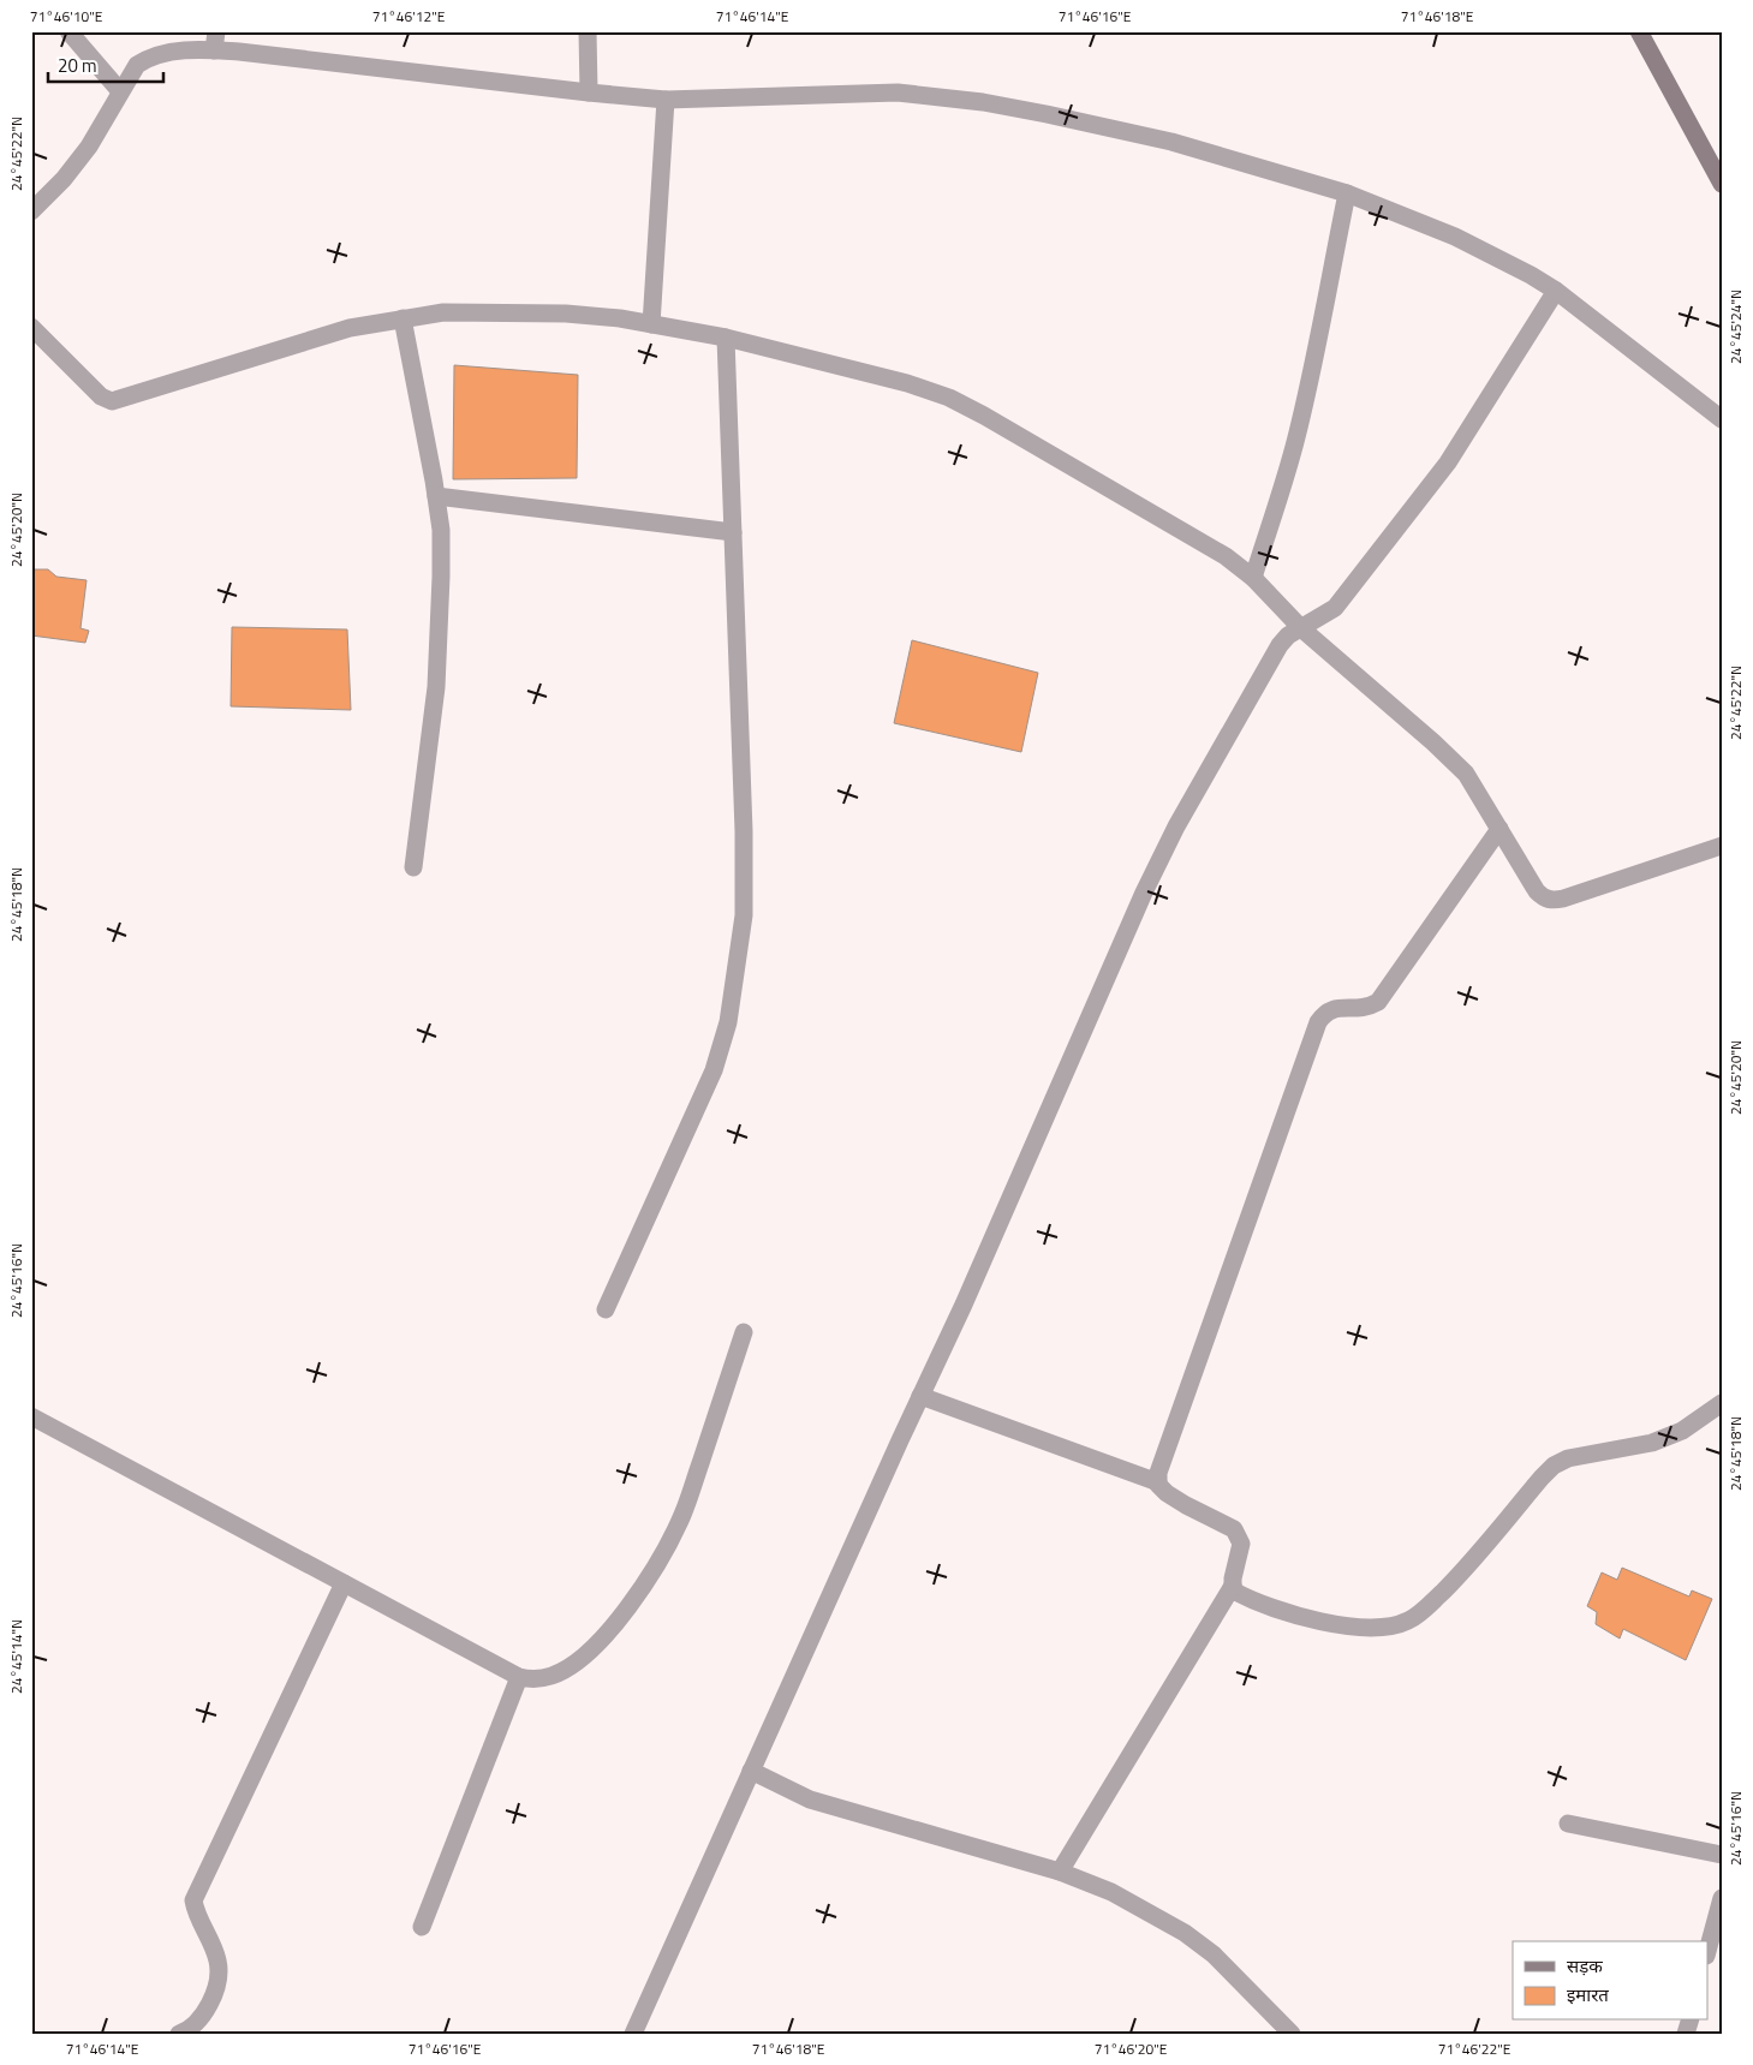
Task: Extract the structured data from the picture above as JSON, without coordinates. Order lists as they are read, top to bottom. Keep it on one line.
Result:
{"legend":["सड़क","इमारत"],"scale_bar":"20 m","coordinates":["71°46'10\"E","71°46'12\"E","71°46'14\"E","71°46'16\"E","71°46'18\"E","24°45'22\"N","24°45'24\"N","24°45'20\"N","24°45'18\"N","24°45'16\"N","24°45'14\"N","71°46'20\"E","71°46'22\"E"]}
